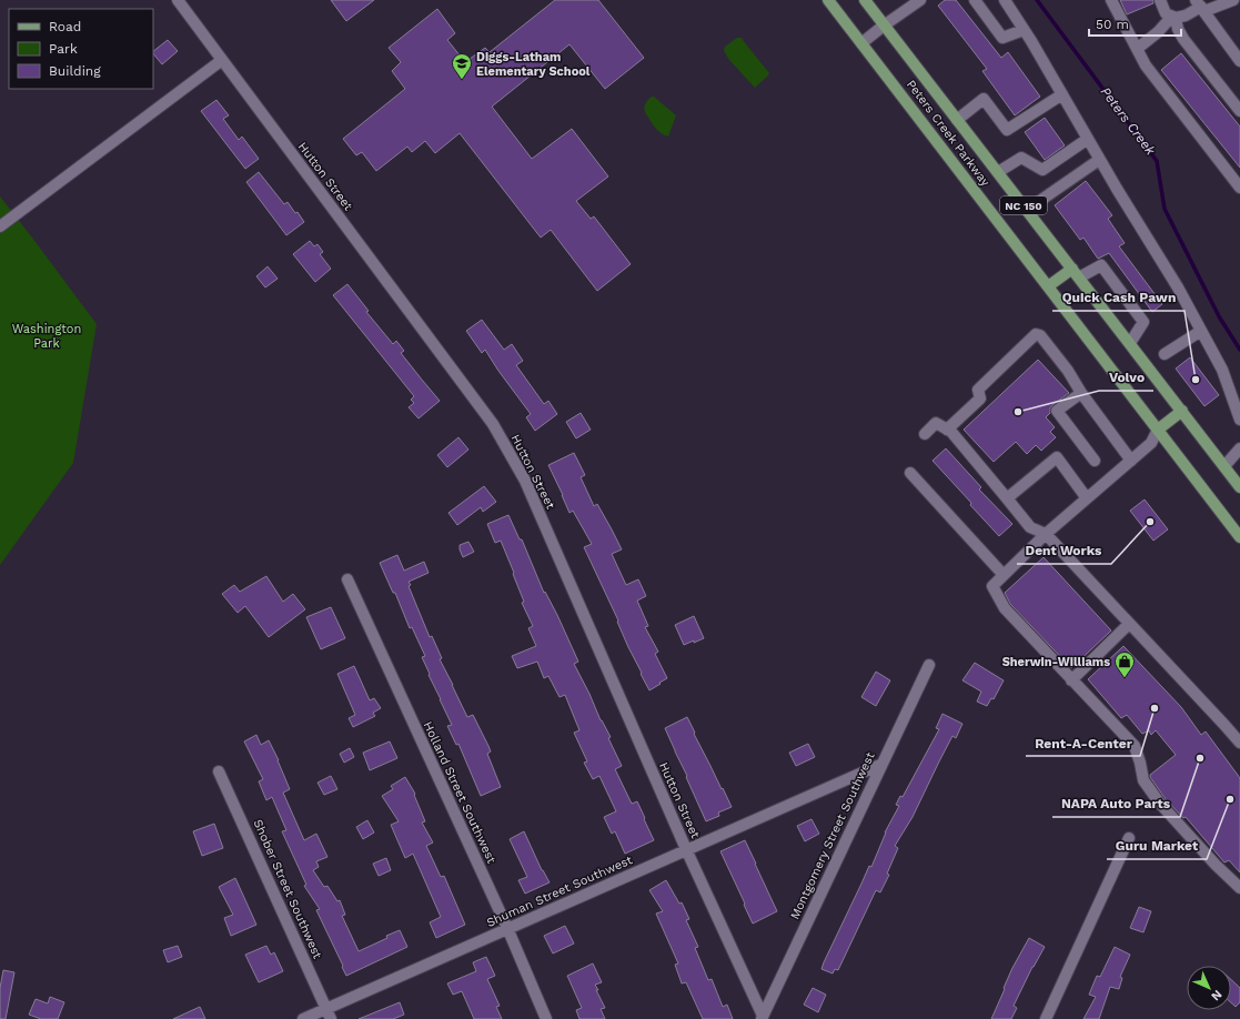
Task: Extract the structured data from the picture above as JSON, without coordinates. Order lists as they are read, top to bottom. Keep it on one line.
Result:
{"streets":{"main road":["Peters Creek Parkway","NC 150"],"street":["Hutton Street","Holland Street Southwest","Montgomery Street Southwest","Shober Street Southwest","Shuman Street Southwest"]},"crossings":[["Hutton Street","Montgomery Street Southwest"],["Hutton Street","Shuman Street Southwest"],["Holland Street Southwest","Shuman Street Southwest"],["Montgomery Street Southwest","Shuman Street Southwest"],["Shober Street Southwest","Shuman Street Southwest"]],"water":["Peters Creek"],"parks":["Washington Park"],"places":{"school or university":["Diggs-Latham Elementary School"],"other":["Quick Cash Pawn","Volvo","Dent Works","Rent-A-Center","NAPA Auto Parts","Guru Market"],"shop":["Sherwin-Williams"]},"legend":["Road","Park","Building"],"scale_bar":"50 m","north":"bottom right"}
